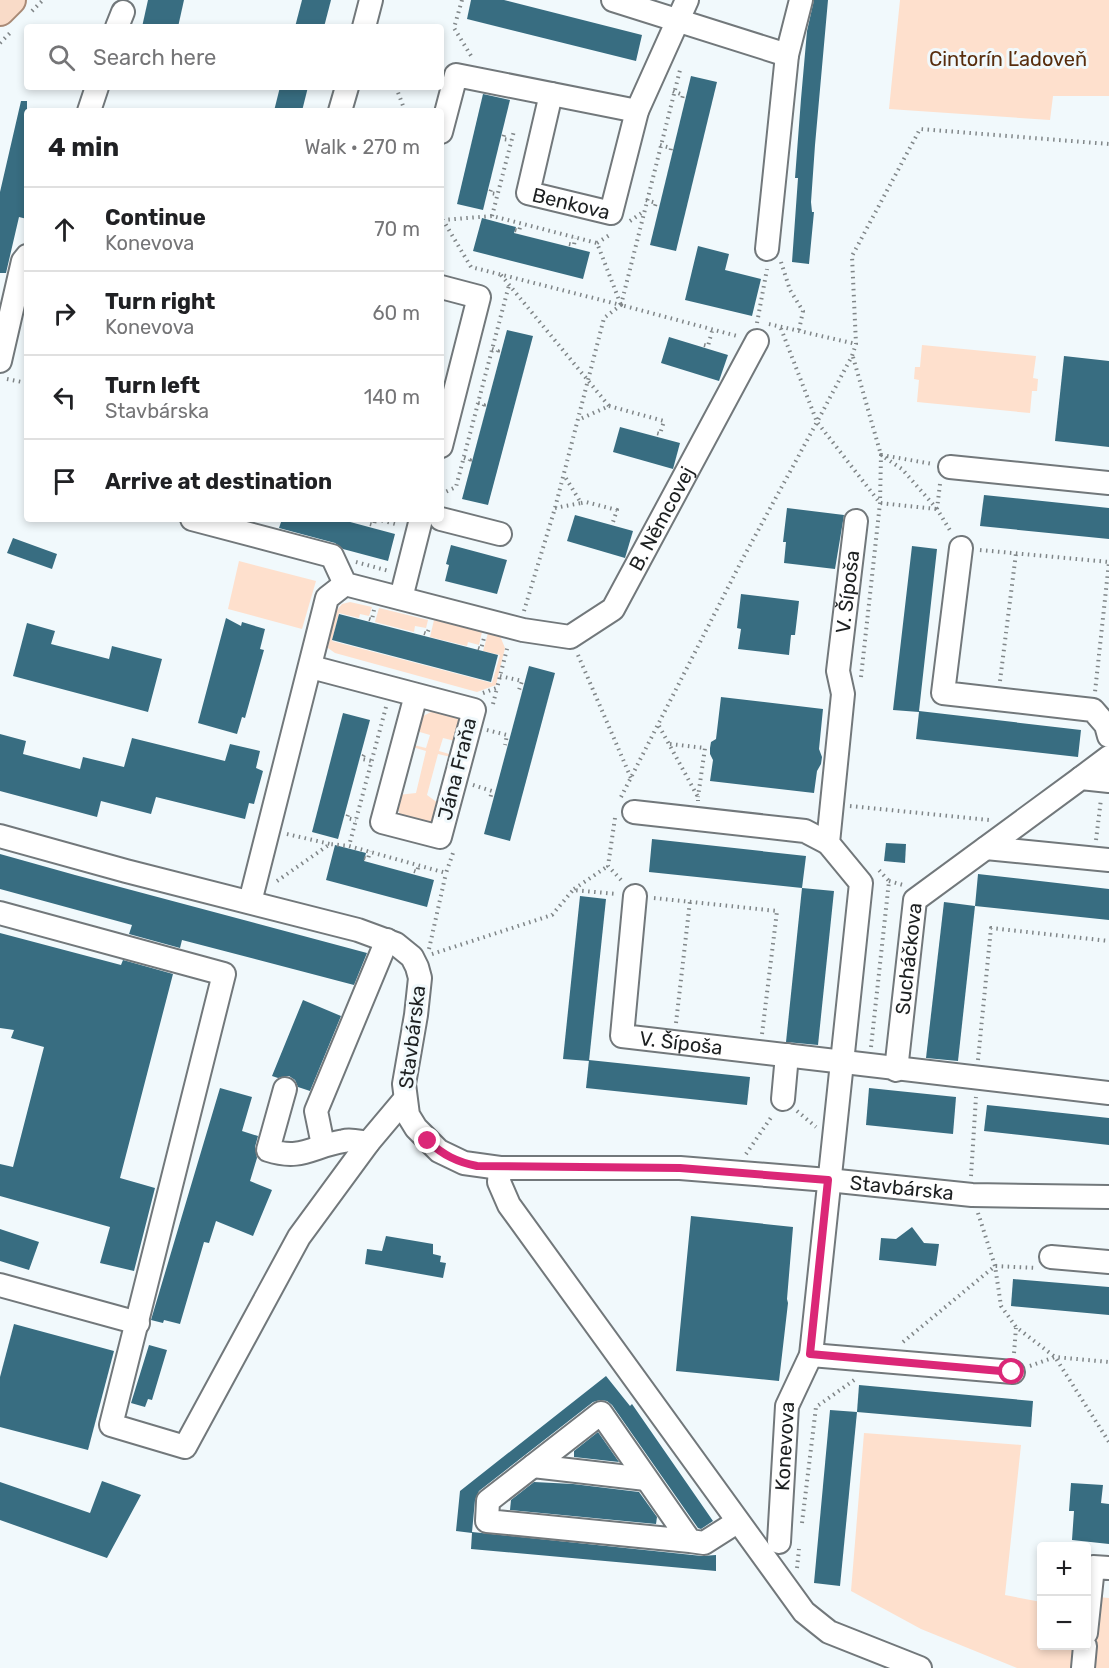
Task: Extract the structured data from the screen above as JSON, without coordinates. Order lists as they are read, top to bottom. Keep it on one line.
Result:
{"streets":{"street":["Benkova","B. Němcovej","V. Šípoša","Jána Fraňa","Sucháčkova","Stavbárska","Konevova"]},"crossings":[["Stavbárska","Konevova"]],"parks":["Cintorín Ľadoveň"],"page":{"search":"Search here","heading":["4 min","Walk · 270 m"],"list":[["Continue","Konevova","70 m"],["Turn right","Konevova","60 m"],["Turn left","Stavbárska","140 m"],"Arrive at destination"],"map_buttons":["+","−"]}}
